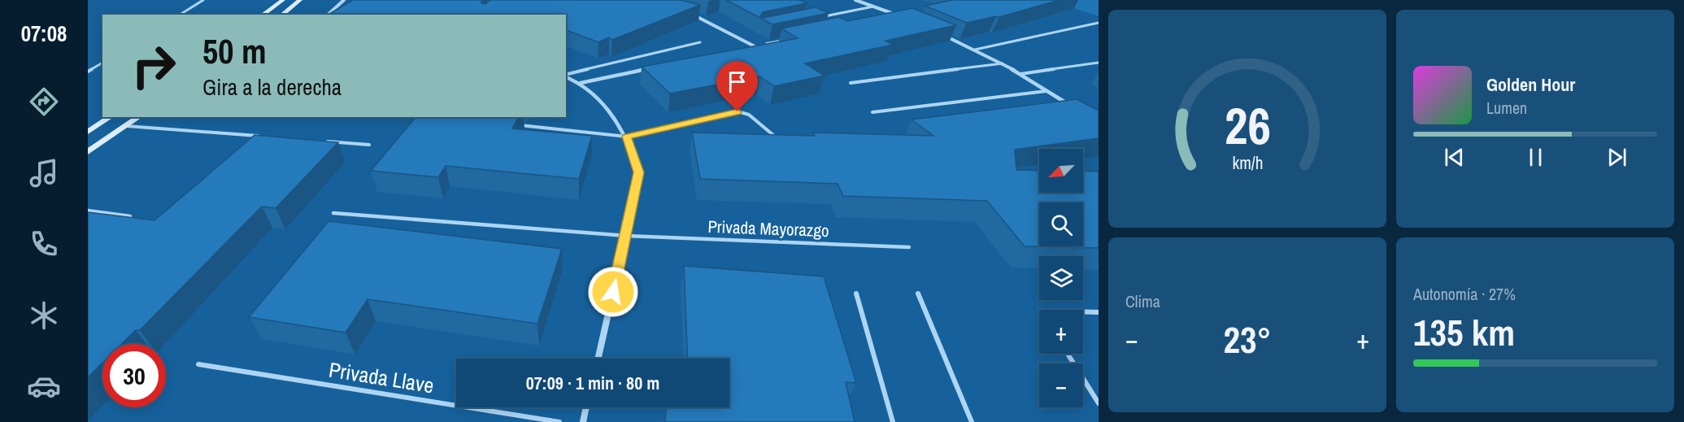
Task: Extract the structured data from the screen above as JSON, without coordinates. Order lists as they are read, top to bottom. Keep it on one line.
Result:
{"streets":{"lane":["Privada Mayorazgo","Privada Llave"]},"north":"bottom left","page":{"tabs":"07:08","turn":["50 m","Gira a la derecha"],"song":["Golden Hour","Lumen"],"map_buttons":["+","−"],"tile":["Clima",["Autonomía · 27%","135 km"]],"heat":["−","23°","+"],"limit":"30","trip":"07:09 · 1 min · 80 m","gauge":["26","km/h"]}}
